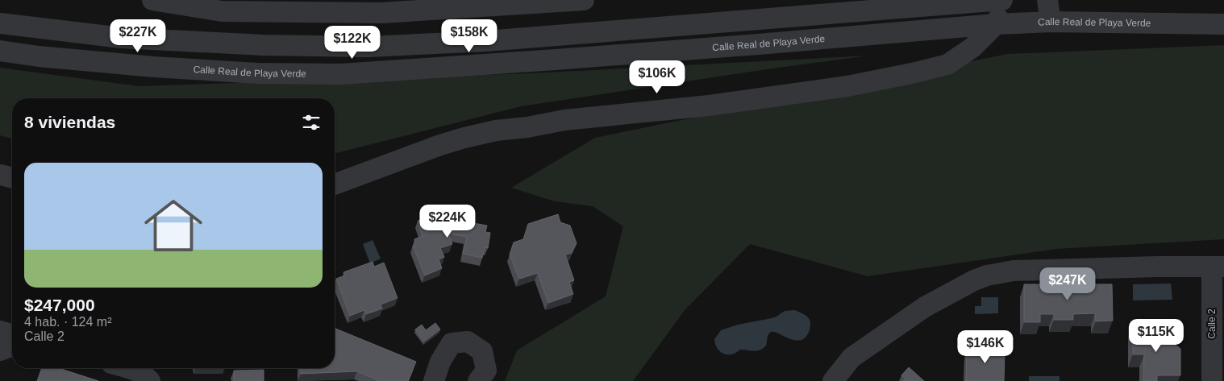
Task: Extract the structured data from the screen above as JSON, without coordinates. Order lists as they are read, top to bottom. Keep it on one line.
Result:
{"streets":{"street":["Calle Real de Playa Verde","Calle 2"]},"page":{"price":["$227K","$158K","$122K","$106K","$224K","$247K","$115K","$146K"],"heading":"8 viviendas","list":[{"name":"$247,000","note":"4 hab. · 124 m² · Calle 2"}]}}
